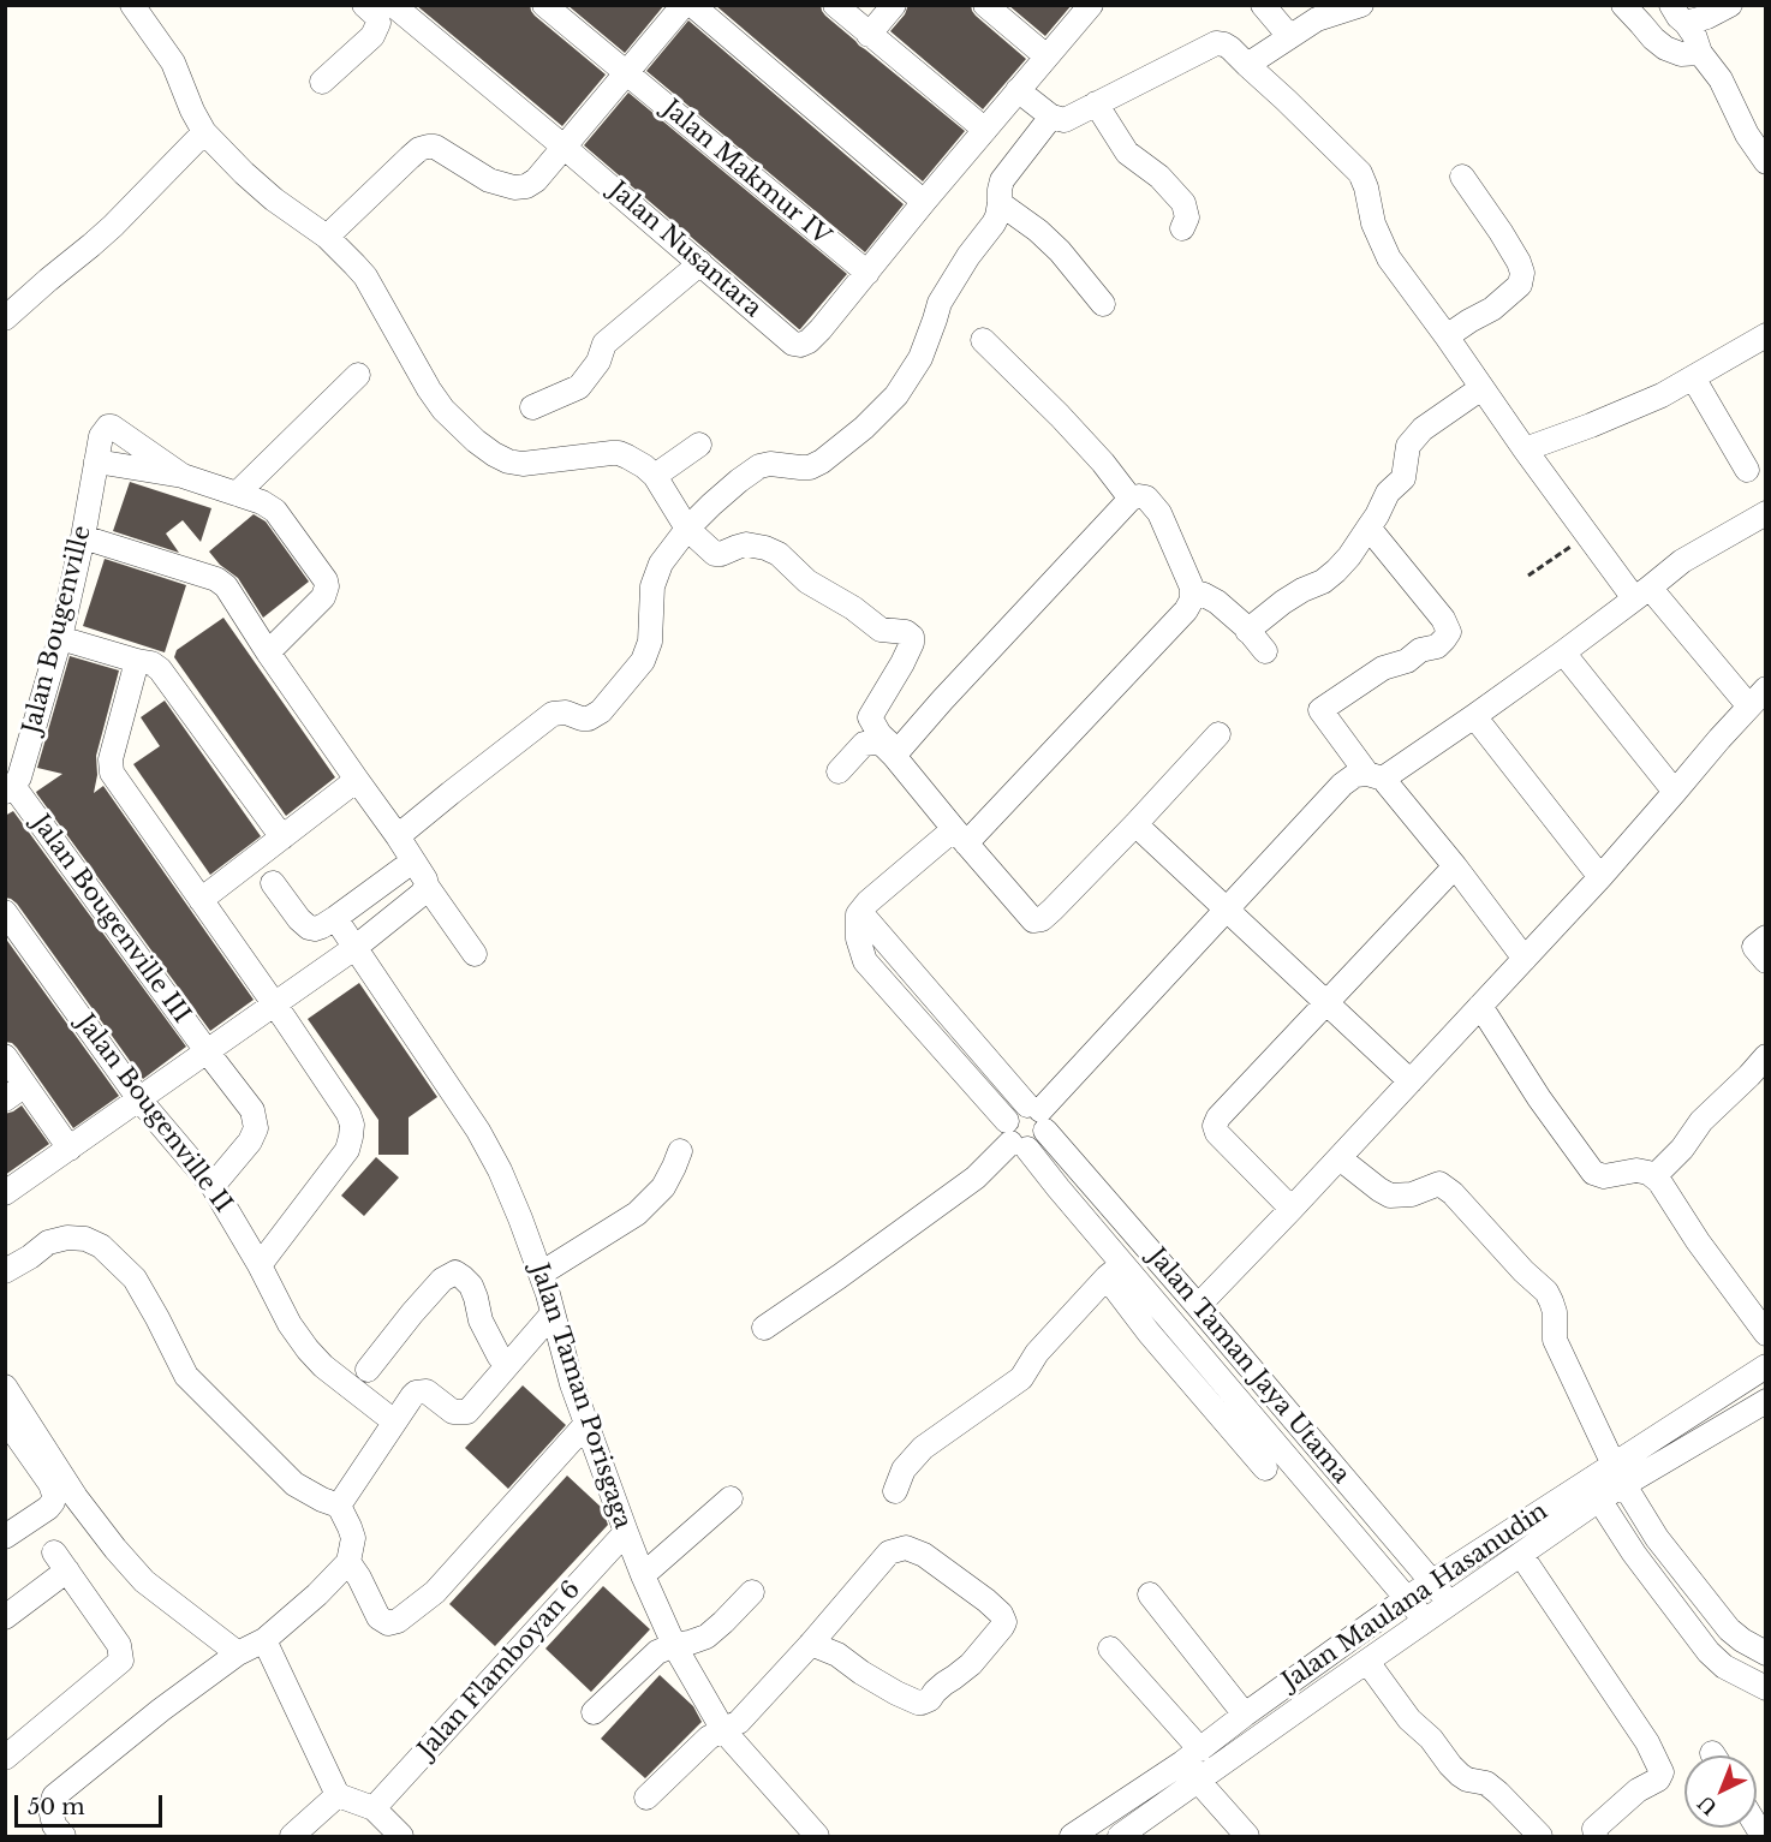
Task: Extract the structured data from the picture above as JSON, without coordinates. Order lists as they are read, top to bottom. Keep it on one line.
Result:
{"streets":{"street":["Jalan Makmur IV","Jalan Nusantara","Jalan Bougenville","Jalan Bougenville III","Jalan Bougenville II","Jalan Taman Jaya Utama","Jalan Taman Porisgaga","Jalan Maulana Hasanudin","Jalan Flamboyan 6"]},"crossings":[["Jalan Makmur IV","Jalan Nusantara"],["Jalan Bougenville","Jalan Bougenville III"],["Jalan Bougenville III","Jalan Bougenville II"],["Jalan Taman Jaya Utama","Jalan Maulana Hasanudin"],["Jalan Taman Porisgaga","Jalan Flamboyan 6"]],"scale_bar":"50 m","north":"bottom left"}
